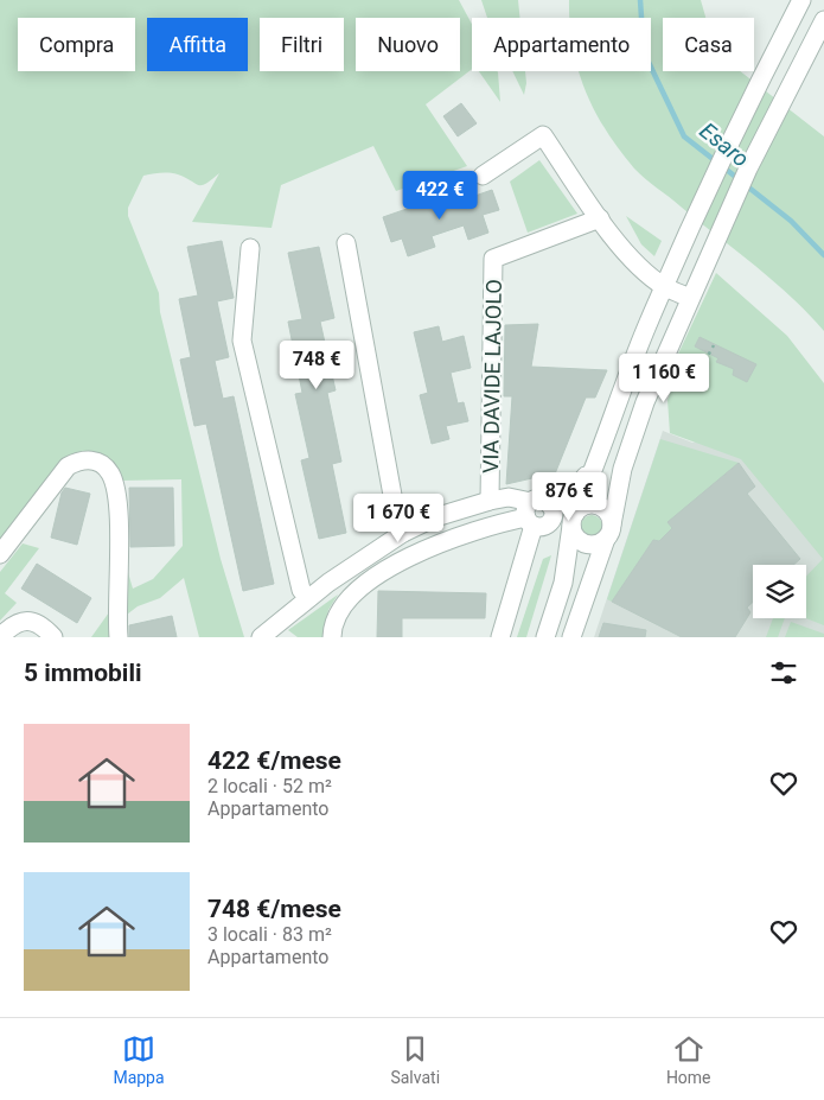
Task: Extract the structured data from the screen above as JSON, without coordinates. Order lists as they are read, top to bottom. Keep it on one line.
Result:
{"streets":{"street":["VIA DAVIDE LAJOLO"]},"water":["Esaro"],"page":{"chip":["Compra","Affitta","Filtri","Nuovo","Appartamento","Casa"],"price":["422 €","748 €","1 160 €","876 €","1 670 €"],"heading":"5 immobili","list":[{"name":"422 €/mese","note":"2 locali · 52 m² · Appartamento"},{"name":"748 €/mese","note":"3 locali · 83 m² · Appartamento"}],"tabs":["Mappa","Salvati","Home"]}}
